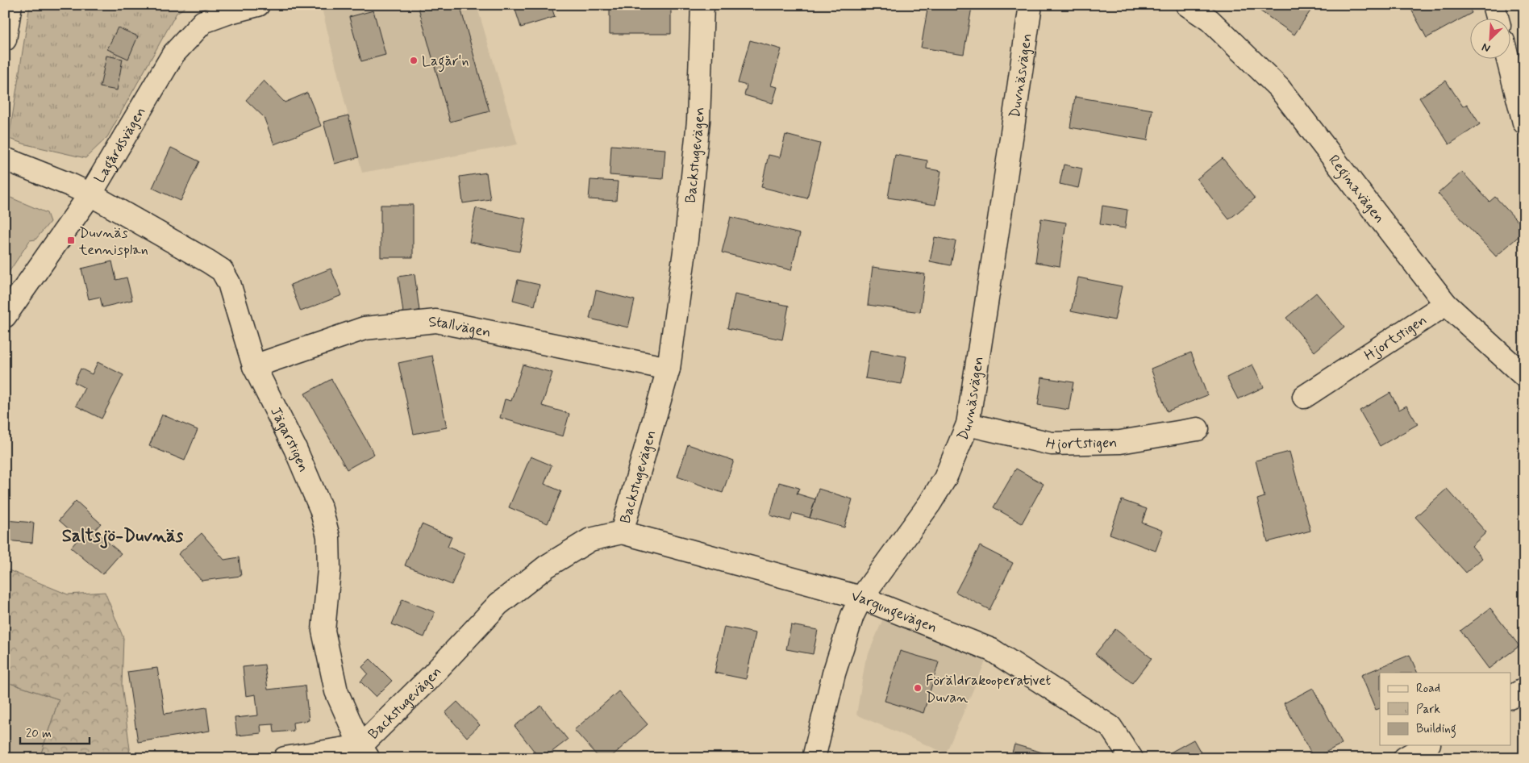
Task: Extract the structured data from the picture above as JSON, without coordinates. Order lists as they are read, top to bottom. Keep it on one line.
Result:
{"streets":{"street":["Duvnäsvägen","Lagårdsvägen","Backstugevägen","Reginavägen","Stallvägen","Hjortstigen","Jägarstigen","Vargungevägen"]},"crossings":[["Duvnäsvägen","Hjortstigen"],["Duvnäsvägen","Vargungevägen"],["Lagårdsvägen","Jägarstigen"],["Backstugevägen","Stallvägen"],["Backstugevägen","Jägarstigen"],["Backstugevägen","Vargungevägen"],["Reginavägen","Hjortstigen"],["Stallvägen","Jägarstigen"]],"districts":["Saltsjö-Duvnäs"],"places":{"other":["Lagår'n","Föräldrakooperativet Duvan"],"transit":["Duvnäs tennisplan"]},"legend":["Road","Park","Building"],"scale_bar":"20 m","north":"bottom left"}
